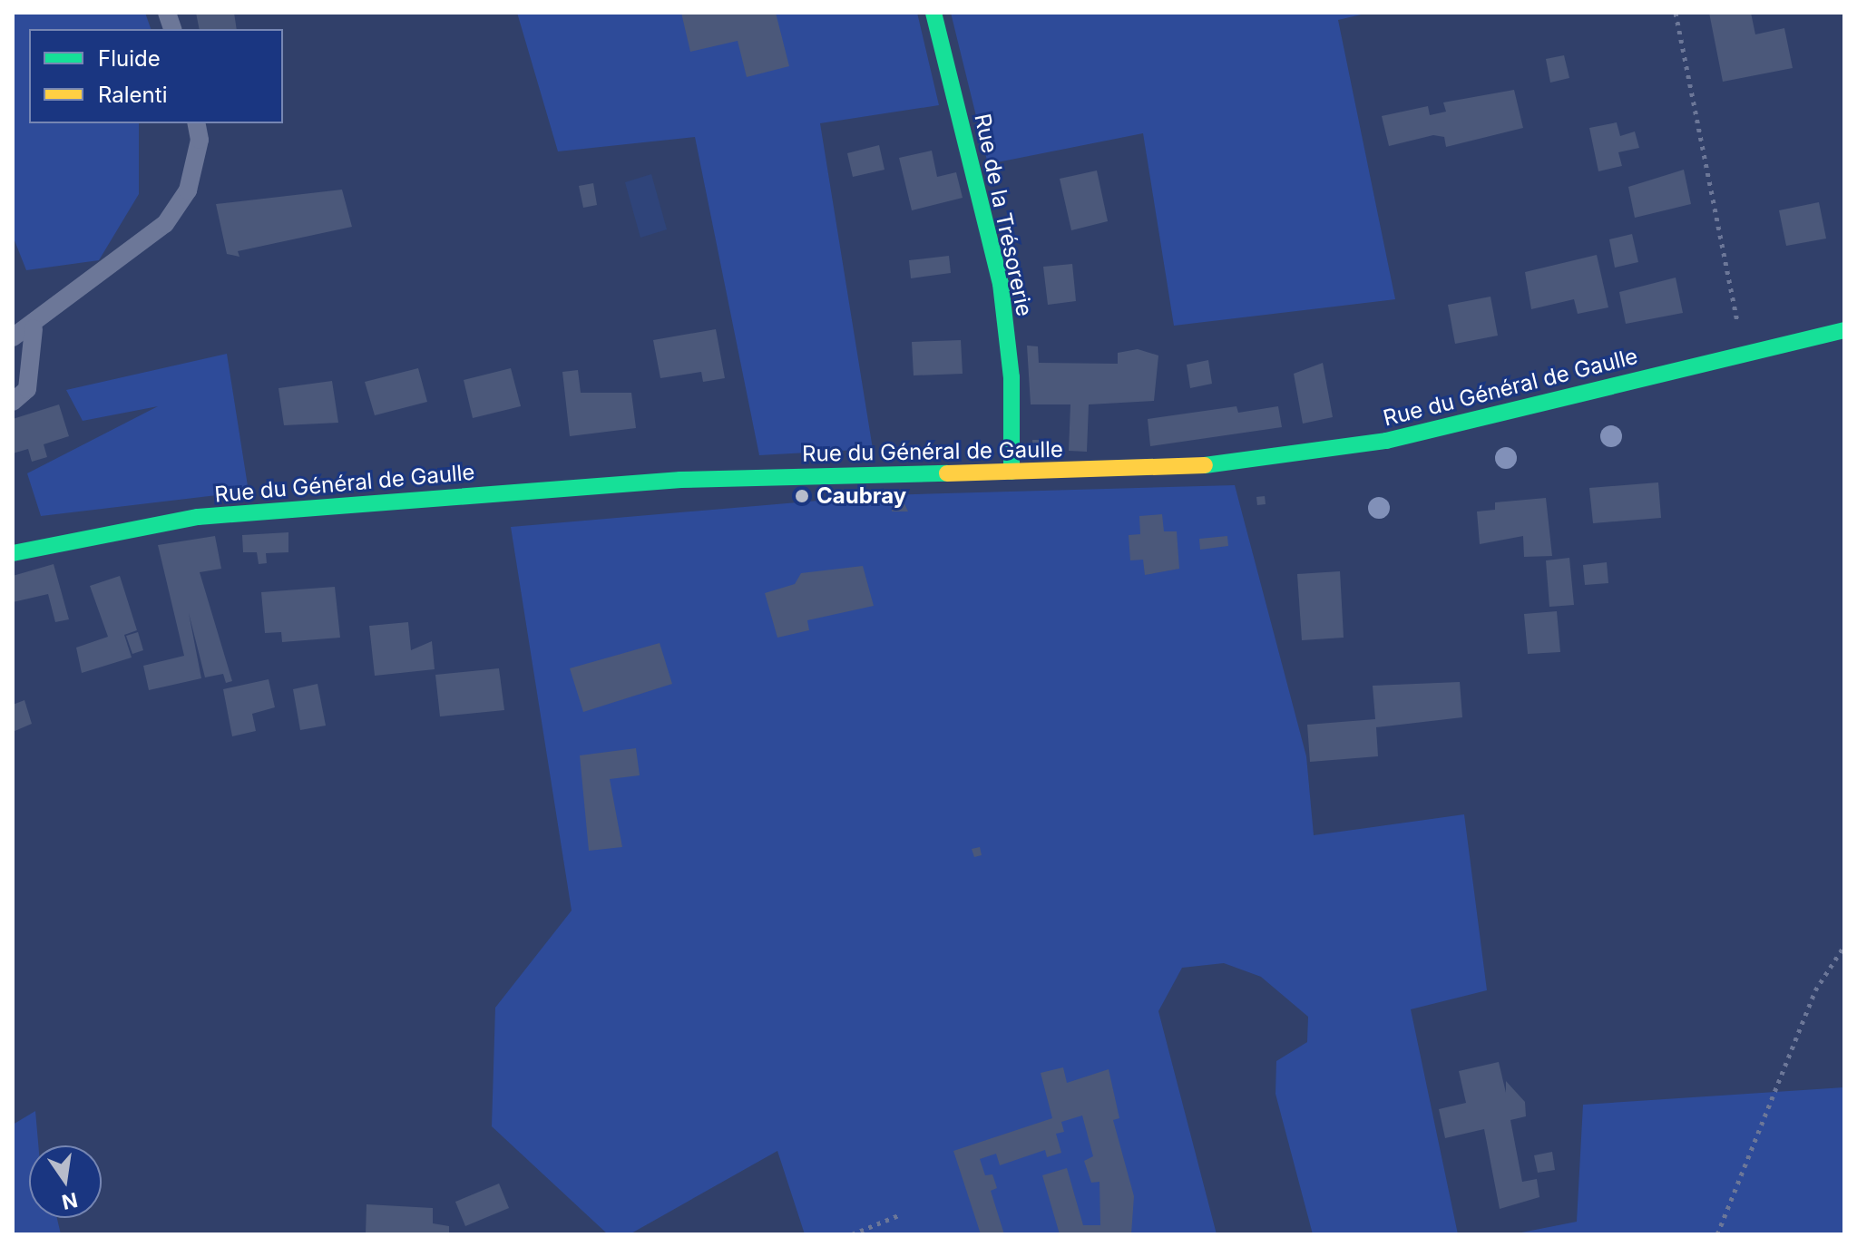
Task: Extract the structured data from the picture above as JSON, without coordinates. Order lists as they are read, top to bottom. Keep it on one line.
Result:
{"streets":{"main road":["Rue de la Trésorerie","Rue du Général de Gaulle"]},"crossings":[["Rue de la Trésorerie","Rue du Général de Gaulle"]],"places":["Caubray"],"legend":["Fluide","Ralenti"],"north":"bottom"}
